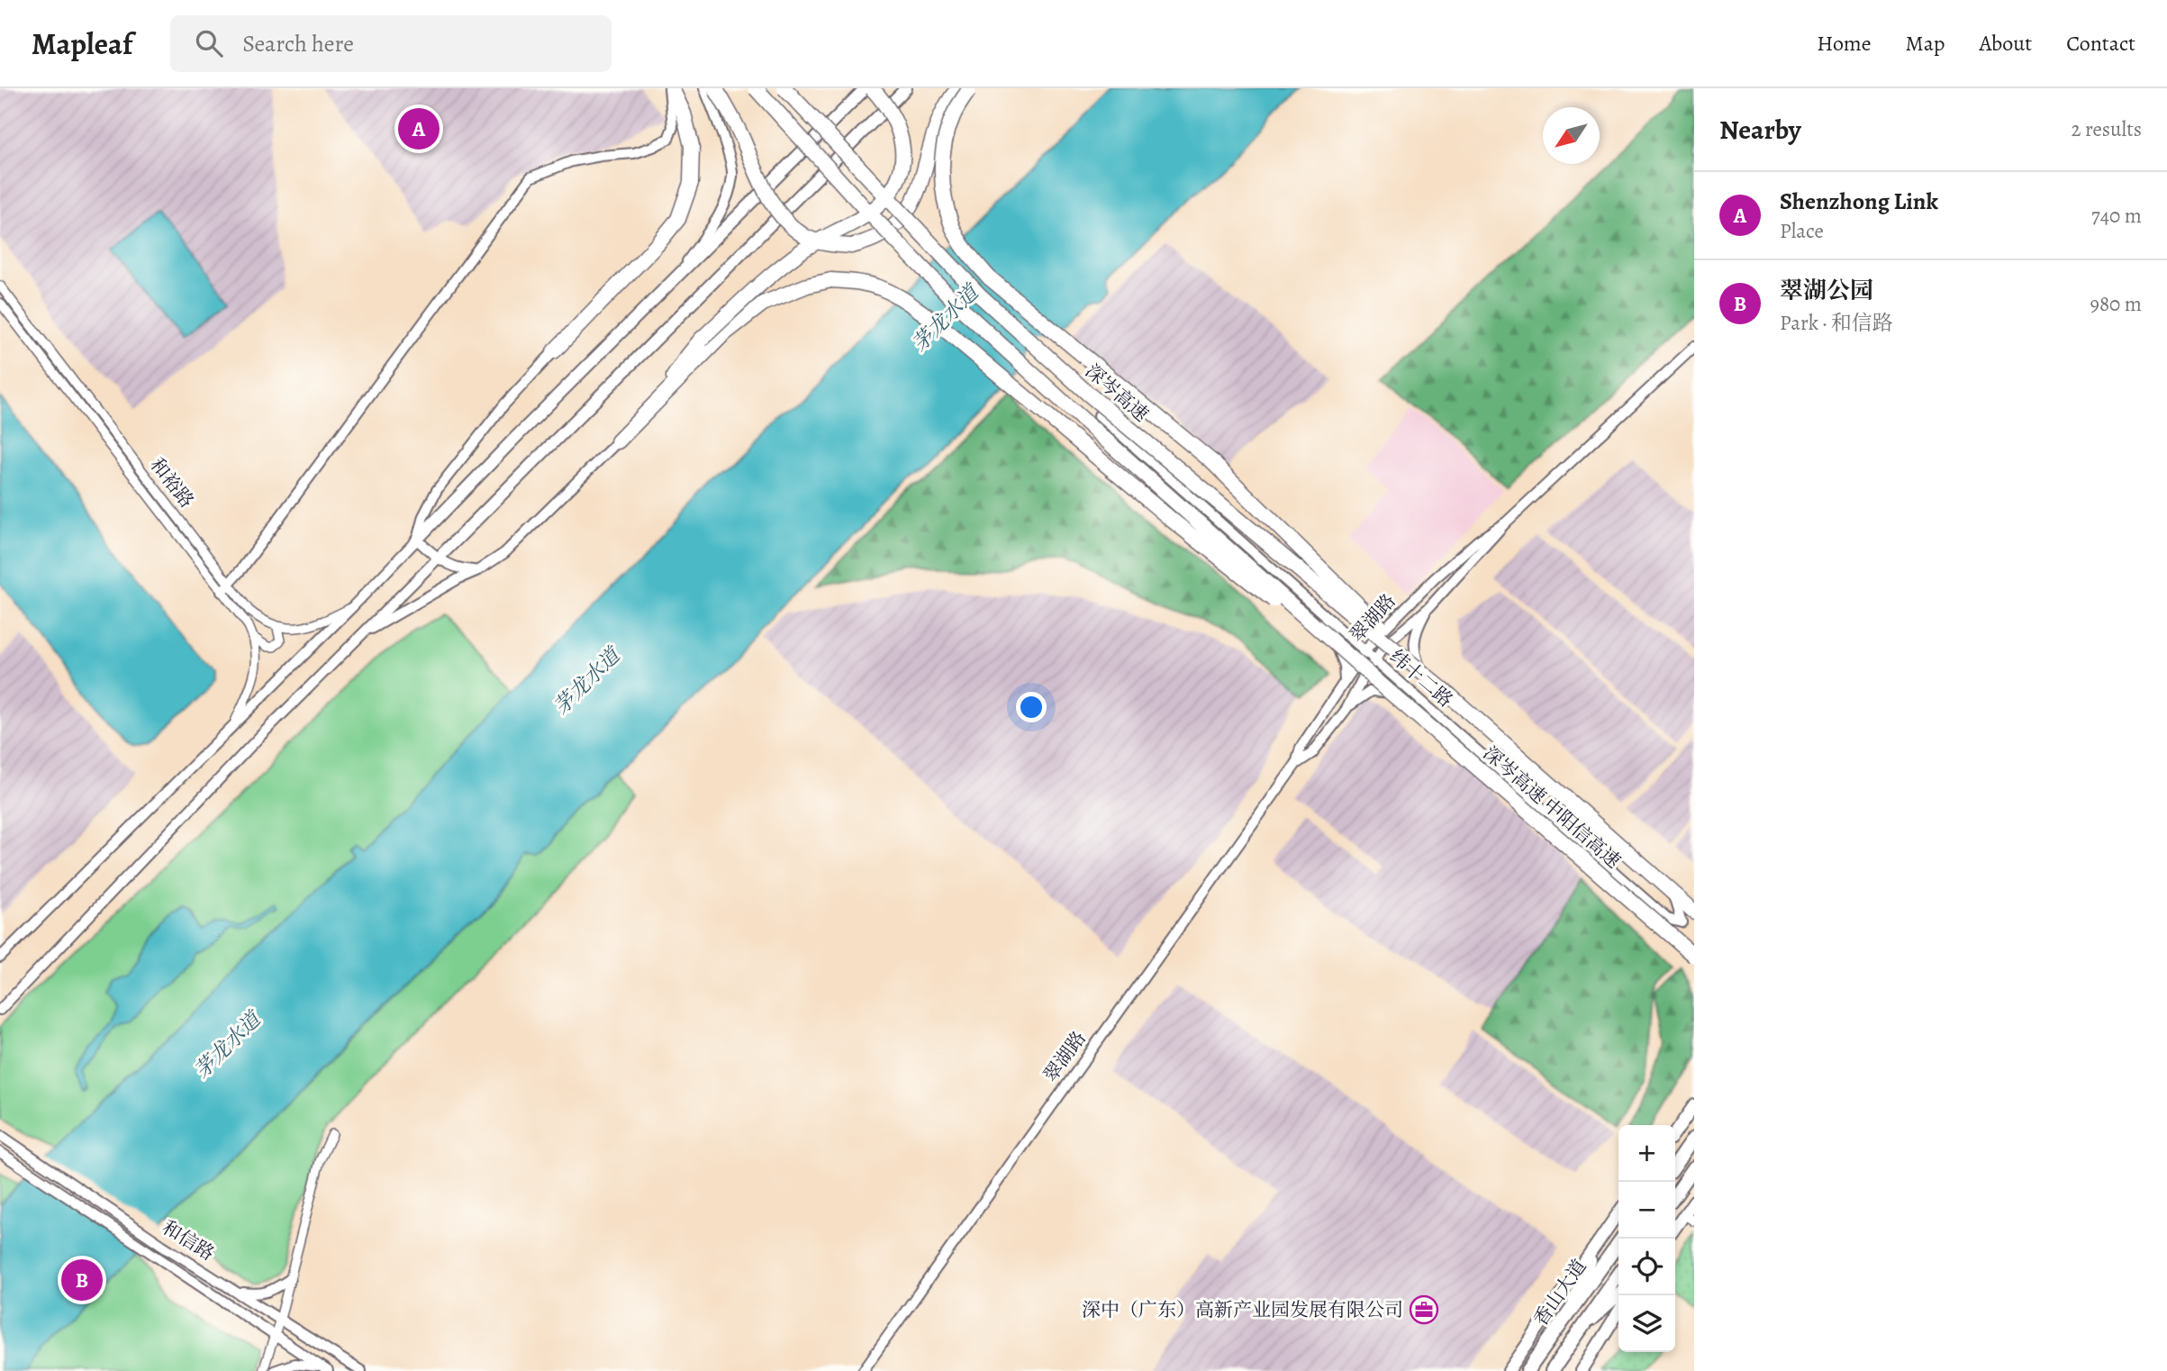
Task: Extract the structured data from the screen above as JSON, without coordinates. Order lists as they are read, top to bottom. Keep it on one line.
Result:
{"streets":{"highway":["深岑高速","深岑高速 中阳信高速","香山大道"],"street":["和裕路","翠湖路","纬十二路","和信路"]},"crossings":[["深岑高速","深岑高速 中阳信高速"],["翠湖路","纬十二路"]],"water":["茅龙水道"],"places":{"office":["深中（广东）高新产业园发展有限公司"]},"north":"bottom left","page":{"header":"Mapleaf","search":"Search here","nav":["Home","Map","About","Contact"],"heading":["Nearby","2 results"],"pins":["A","B"],"list":[{"mark":"A","name":"Shenzhong Link","note":"Place","value":"740 m"},{"mark":"B","name":"翠湖公园","note":"Park · 和信路","value":"980 m"}],"map_buttons":["+","−"]}}
